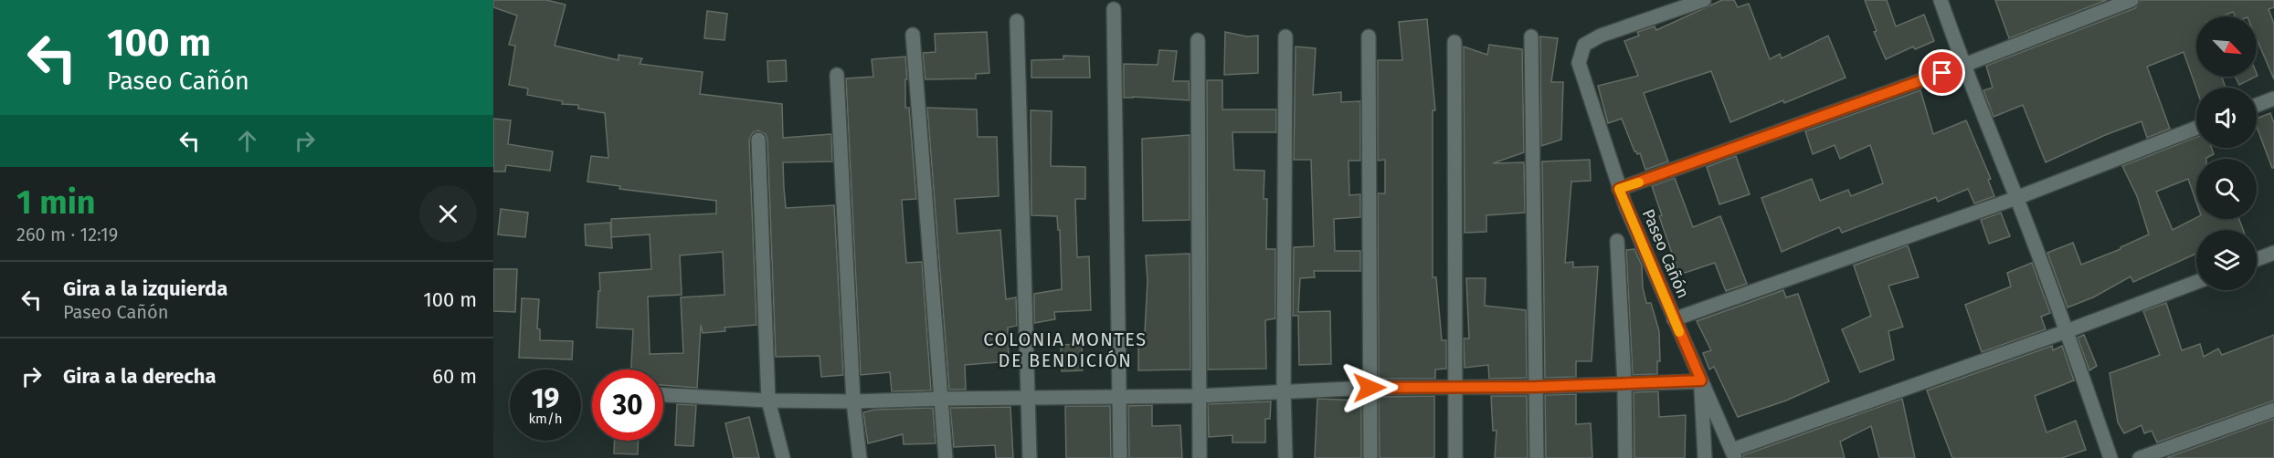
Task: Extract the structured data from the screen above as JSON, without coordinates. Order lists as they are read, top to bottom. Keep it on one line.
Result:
{"streets":{"street":["Paseo Cañón"]},"districts":["COLONIA MONTES DE BENDICIÓN"],"north":"bottom right","page":{"turn":["100 m","Paseo Cañón"],"heading":["1 min","260 m · 12:19"],"list":[{"name":"Gira a la izquierda","note":"Paseo Cañón","value":"100 m"},{"name":"Gira a la derecha","value":"60 m"}],"speed":"19 km/h","limit":"30"}}
